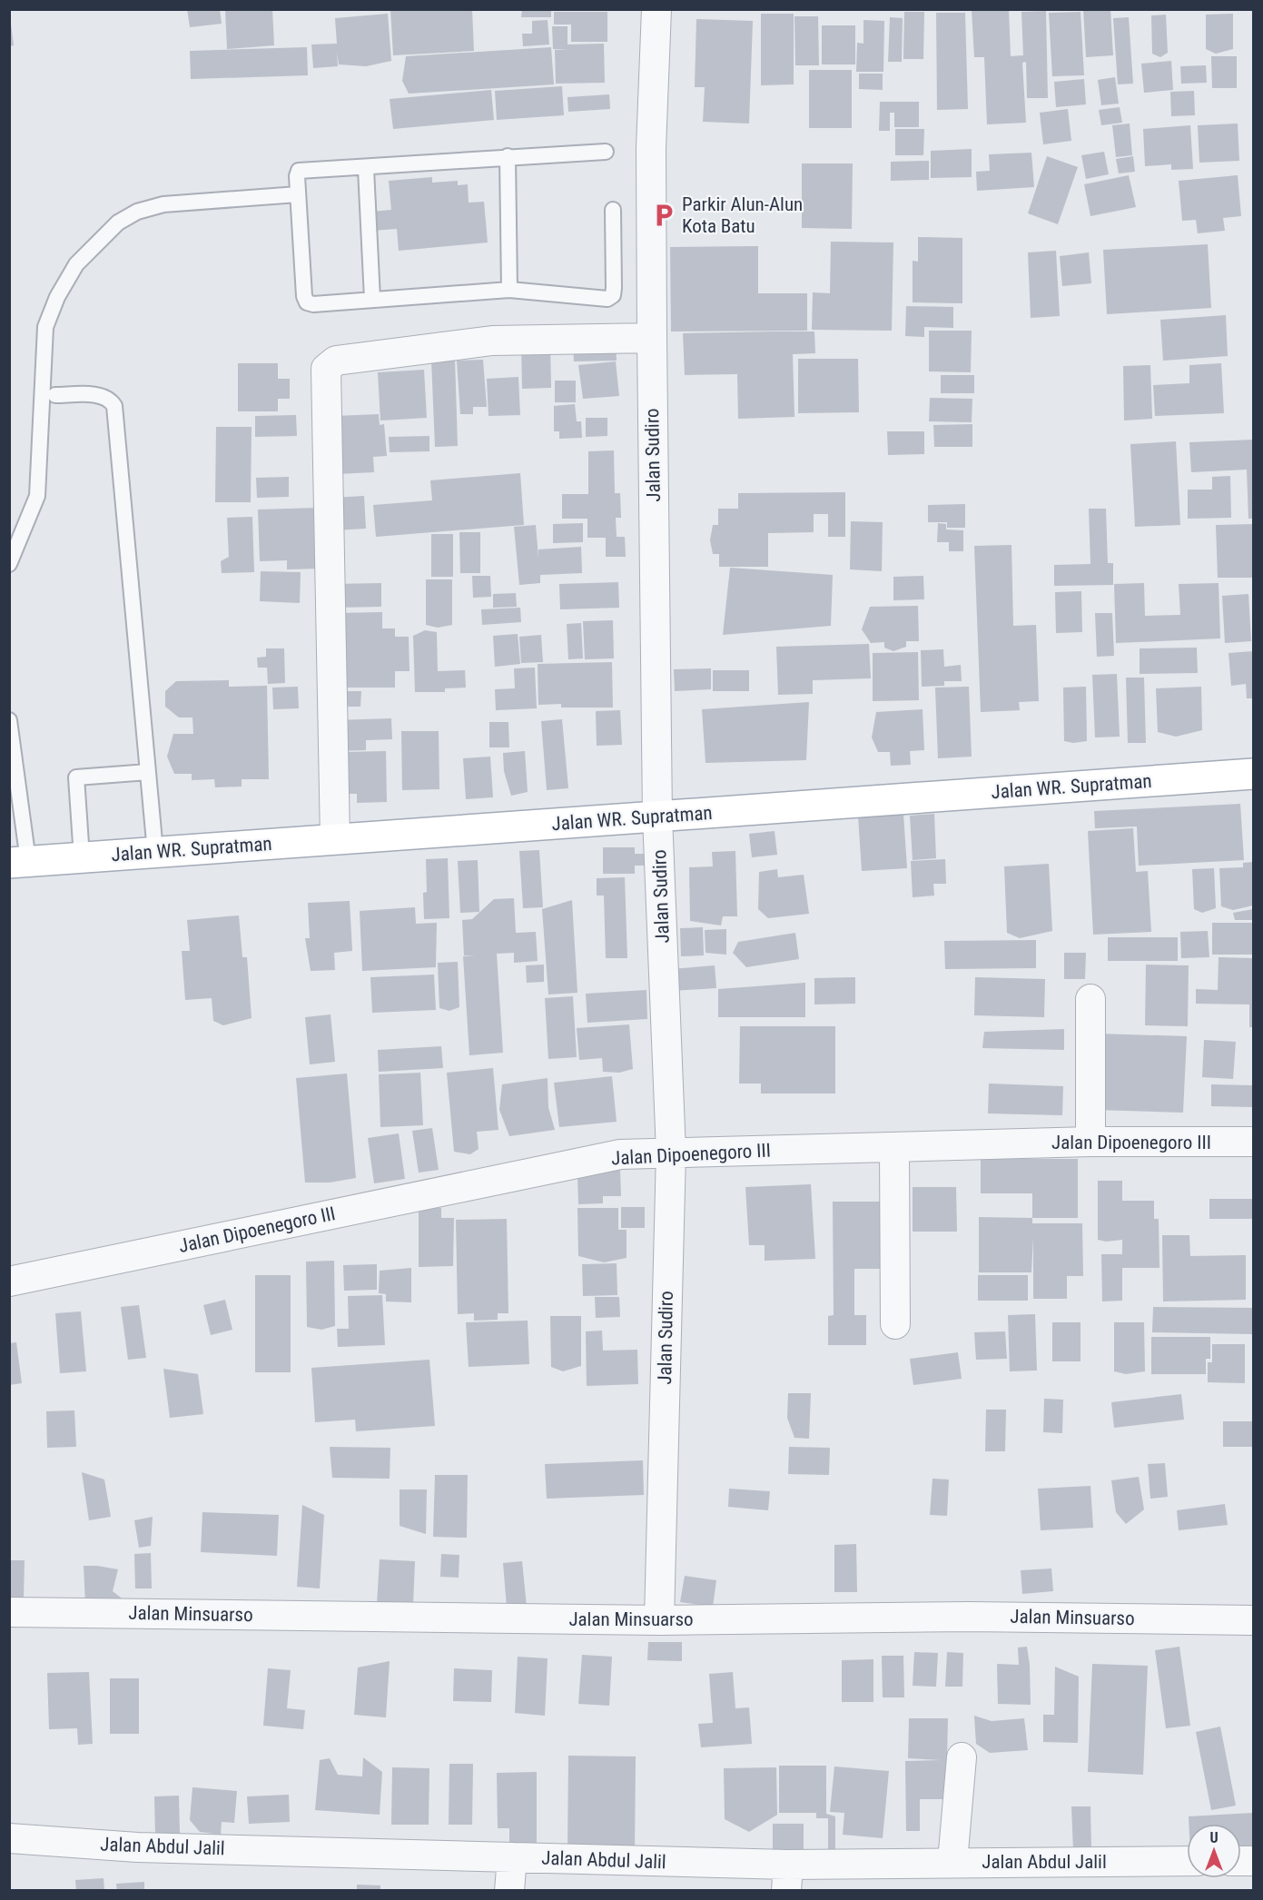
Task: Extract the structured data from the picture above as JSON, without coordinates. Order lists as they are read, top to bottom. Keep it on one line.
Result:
{"streets":{"main road":["Jalan WR. Supratman"],"street":["Jalan Sudiro","Jalan Dipoenegoro III","Jalan Minsuarso","Jalan Abdul Jalil"]},"crossings":[["Jalan Sudiro","Jalan WR. Supratman"],["Jalan Sudiro","Jalan Dipoenegoro III"],["Jalan Sudiro","Jalan Minsuarso"]],"places":{"parking":["Parkir Alun-Alun Kota Batu"]},"north":"top"}
